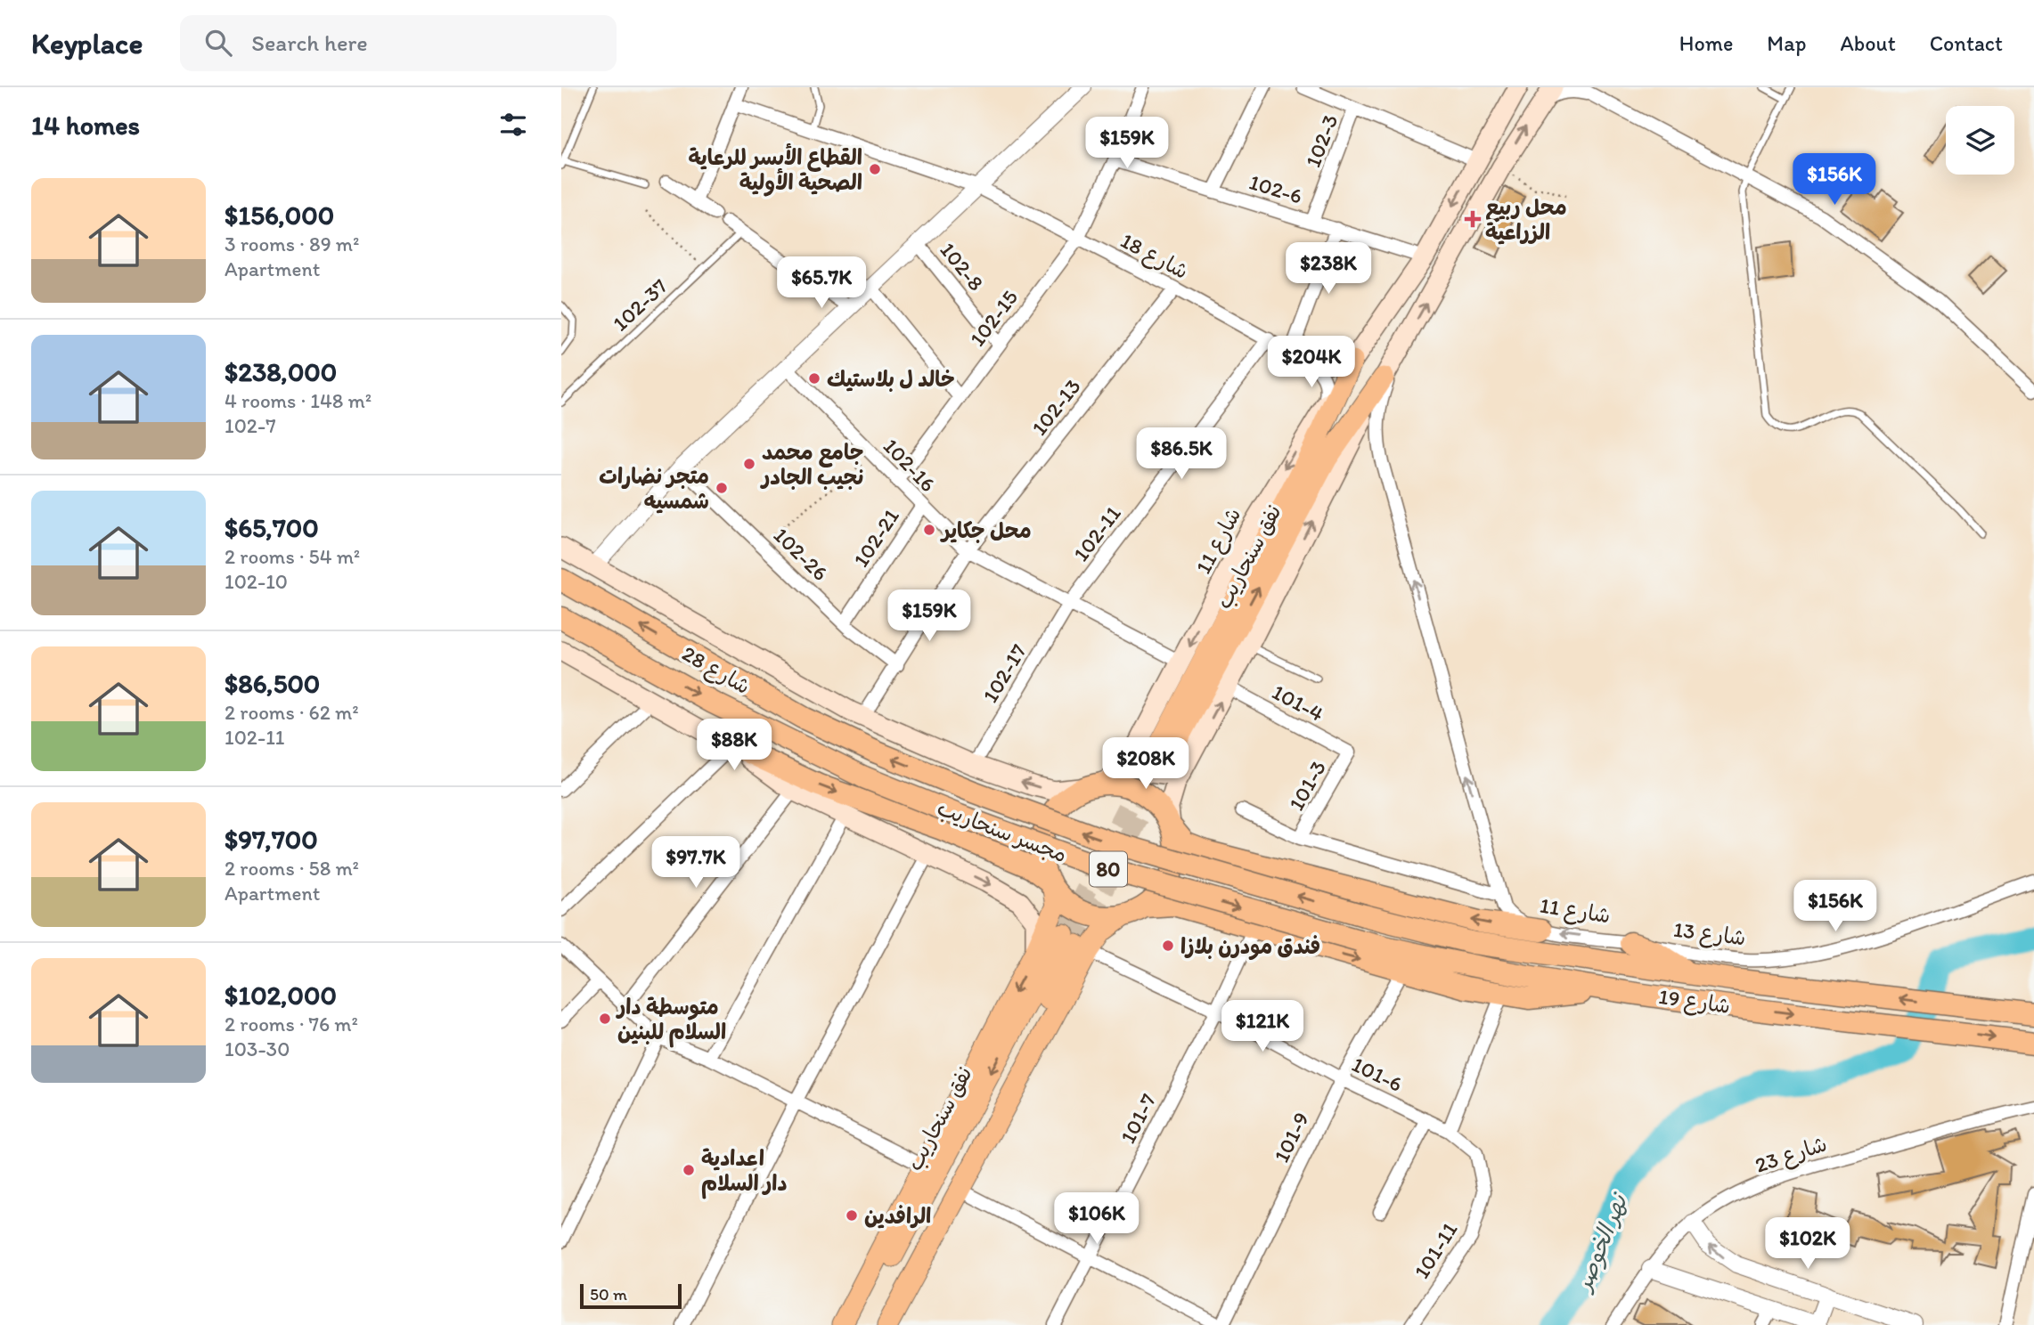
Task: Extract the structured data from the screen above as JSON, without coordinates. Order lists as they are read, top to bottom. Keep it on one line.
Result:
{"streets":{"highway":["شارع 28","مجسر سنحاريب","80","شارع 19"],"main road":["شارع 11","نفق سنحاريب"],"street":["102-3","102-6","شارع 18","102-8","102-15","102-13","102-16","102-11","102-21","102-26","102-17","101-4","101-3","شارع 13","101-6","101-7","101-9","شارع 23","101-11"],"lane":["102-37"]},"crossings":[["102-3","102-6"],["102-6","102-15"],["102-6","شارع 11"],["شارع 18","102-15"],["شارع 18","102-13"],["شارع 18","102-11"],["102-8","102-15"],["102-15","102-16"],["102-13","102-16"],["102-13","102-26"],["102-16","102-11"],["102-16","102-21"],["102-16","شارع 11"],["102-16","102-17"],["102-11","102-17"],["102-21","102-26"],["شارع 11","نفق سنحاريب"],["شارع 11","101-4"],["شارع 11","شارع 13"],["نفق سنحاريب","101-6"],["شارع 28","مجسر سنحاريب"],["101-4","101-3"],["مجسر سنحاريب","شارع 19"],["101-6","101-7"],["101-6","101-9"],["101-6","101-11"]],"water":["نهر الخوصر"],"places":{"other":["القطاع الأيسر للرعاية الصحية الأولية","خالد ل بلاستيك","جامع محمد نجيب الجادر","متجر نضارات شمسيه","محل جكاير","فندق مودرن بلازا","متوسطة دار السلام للبنين","اعدادية دار السلام","الرافدين"],"health":["محل ربيع الزراعية"]},"scale_bar":"50 m","page":{"header":"Keyplace","search":"Search here","nav":["Home","Map","About","Contact"],"heading":"14 homes","price":["$159K","$156K","$238K","$65.7K","$204K","$86.5K","$159K","$88K","$208K","$97.7K","$156K","$121K","$106K","$102K"],"list":[{"name":"$156,000","note":"3 rooms · 89 m² · Apartment"},{"name":"$238,000","note":"4 rooms · 148 m² · 102-7"},{"name":"$65,700","note":"2 rooms · 54 m² · 102-10"},{"name":"$86,500","note":"2 rooms · 62 m² · 102-11"},{"name":"$97,700","note":"2 rooms · 58 m² · Apartment"},{"name":"$102,000","note":"2 rooms · 76 m² · 103-30"}],"scale":"50 m"}}
